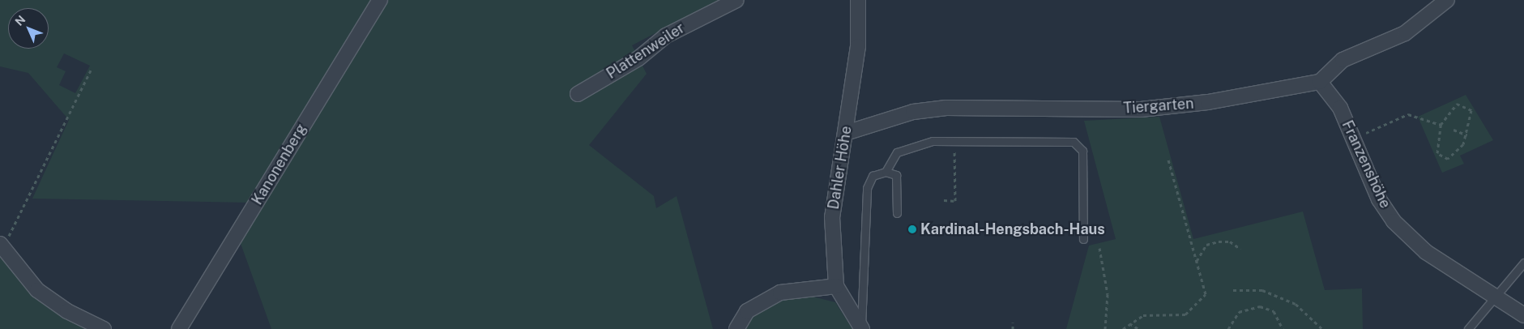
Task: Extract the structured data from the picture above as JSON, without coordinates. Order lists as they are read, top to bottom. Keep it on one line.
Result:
{"streets":{"street":["Plattenweiler","Tiergarten","Kanonenberg","Franzenshöhe","Dahler Höhe"]},"crossings":[["Tiergarten","Franzenshöhe"],["Tiergarten","Dahler Höhe"]],"places":["Kardinal-Hengsbach-Haus"],"north":"top left"}
